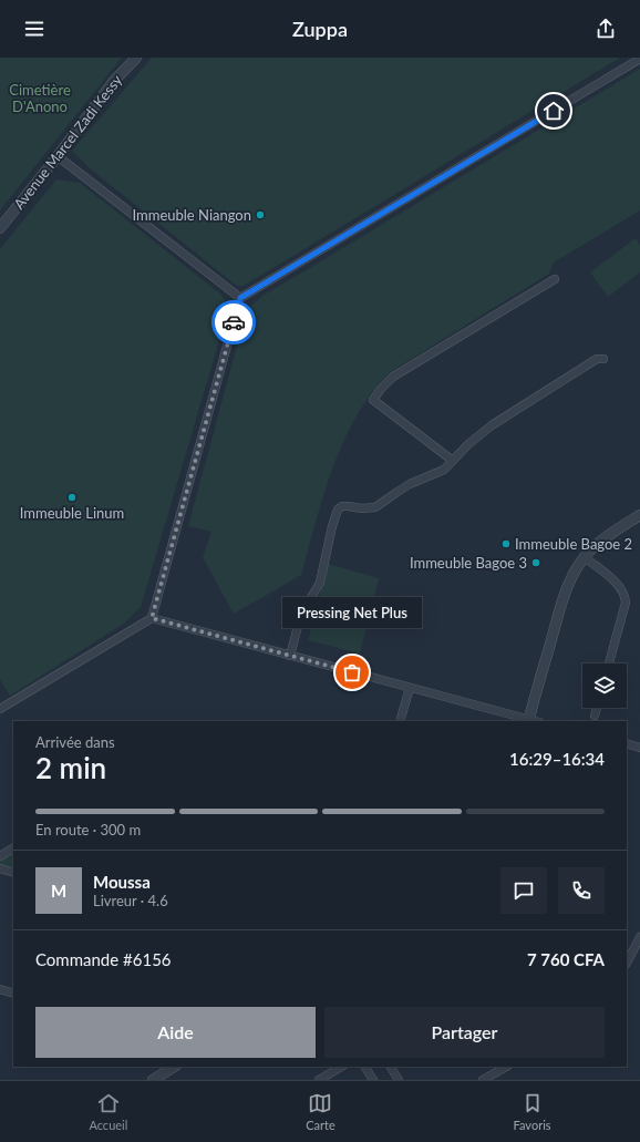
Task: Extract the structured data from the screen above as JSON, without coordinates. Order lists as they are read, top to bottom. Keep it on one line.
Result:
{"streets":{"street":["Avenue Marcel Zadi Kessy"]},"parks":["Cimetière D'Anono"],"places":["Immeuble Niangon","Immeuble Linum","Immeuble Bagoe 2","Immeuble Bagoe 3","Pressing Net Plus"],"page":{"header":"Zuppa","bubble":"Pressing Net Plus","heading":["2 min","Arrivée dans","16:29–16:34"],"panel":["Moussa","Livreur · 4.6","Commande #6156","7 760 CFA"],"bar":"En route · 300 m","round":"M","buttons":["Aide","Partager"],"tabs":["Accueil","Carte","Favoris"]}}
